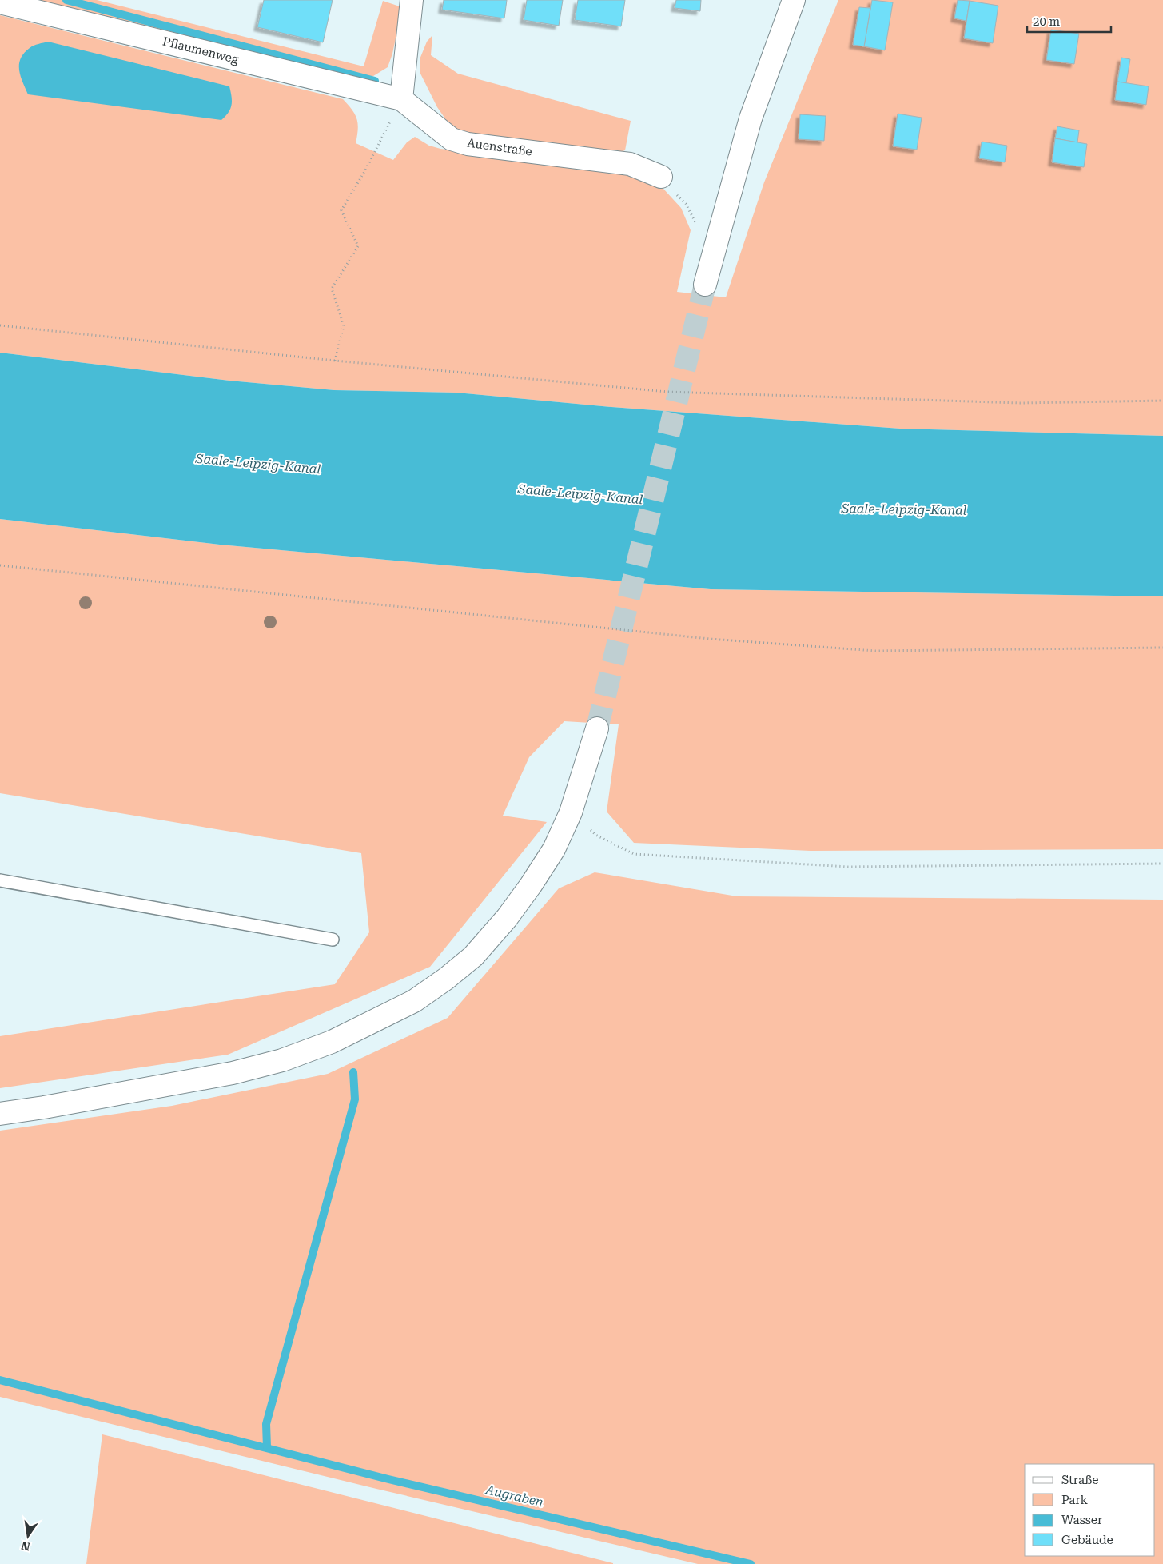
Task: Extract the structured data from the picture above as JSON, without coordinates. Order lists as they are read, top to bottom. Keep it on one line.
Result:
{"streets":{"street":["Pflaumenweg","Auenstraße"]},"crossings":[["Pflaumenweg","Auenstraße"]],"water":["Saale-Leipzig-Kanal","Augraben"],"legend":["Straße","Park","Wasser","Gebäude"],"scale_bar":"20 m","north":"bottom"}
